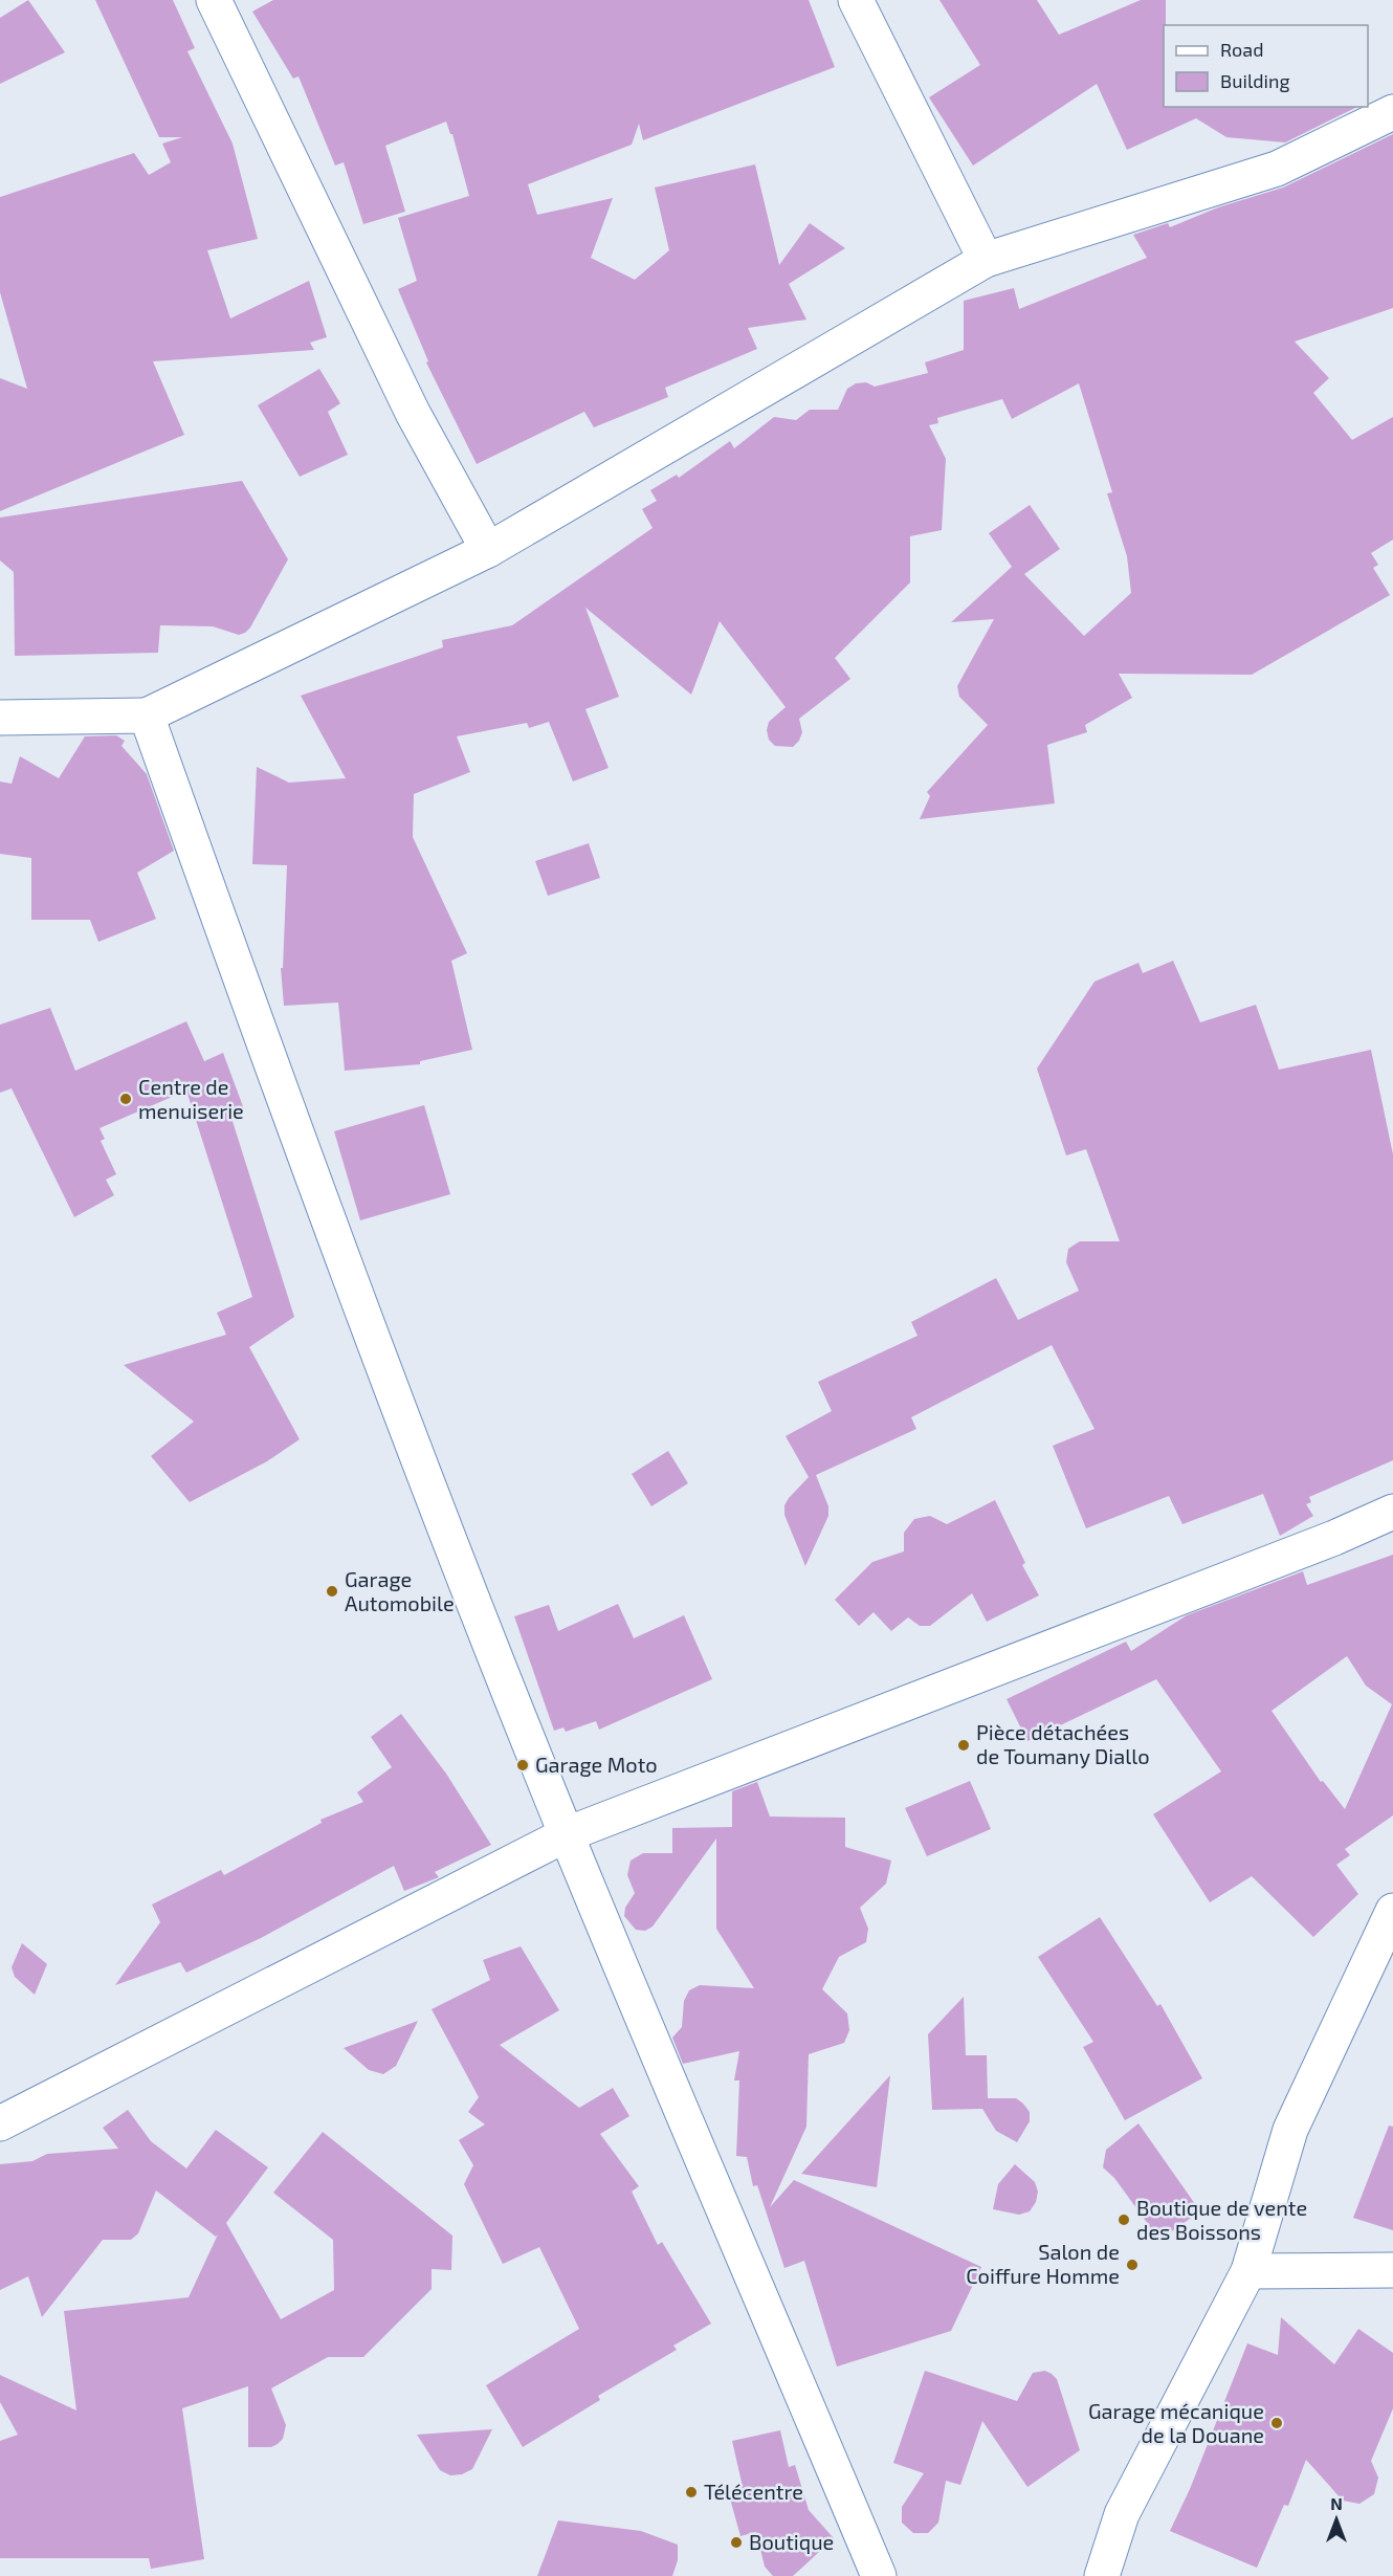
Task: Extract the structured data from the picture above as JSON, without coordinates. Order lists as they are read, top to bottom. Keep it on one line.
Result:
{"places":["Centre de menuiserie","Garage Automobile","Pièce détachées de Toumany Diallo","Garage Moto","Boutique de vente des Boissons","Salon de Coiffure Homme","Garage mécanique de la Douane","Télécentre","Boutique"],"legend":["Road","Building"],"north":"top"}
